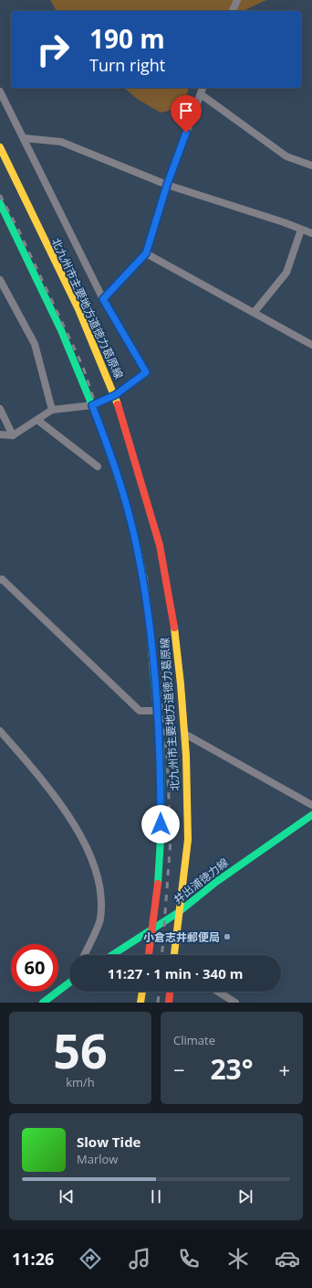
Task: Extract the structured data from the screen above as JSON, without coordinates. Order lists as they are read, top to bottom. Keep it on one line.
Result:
{"streets":{"main road":["北九州市主要地方道徳力葛原線","井出浦徳力線"]},"crossings":[["北九州市主要地方道徳力葛原線","井出浦徳力線"]],"places":["小倉志井郵便局"],"page":{"turn":["190 m","Turn right"],"limit":"60","trip":"11:27 · 1 min · 340 m","tile":[["56","km/h"],"Climate"],"heat":["−","23°","+"],"song":["Slow Tide","Marlow"],"tabs":"11:26"}}
